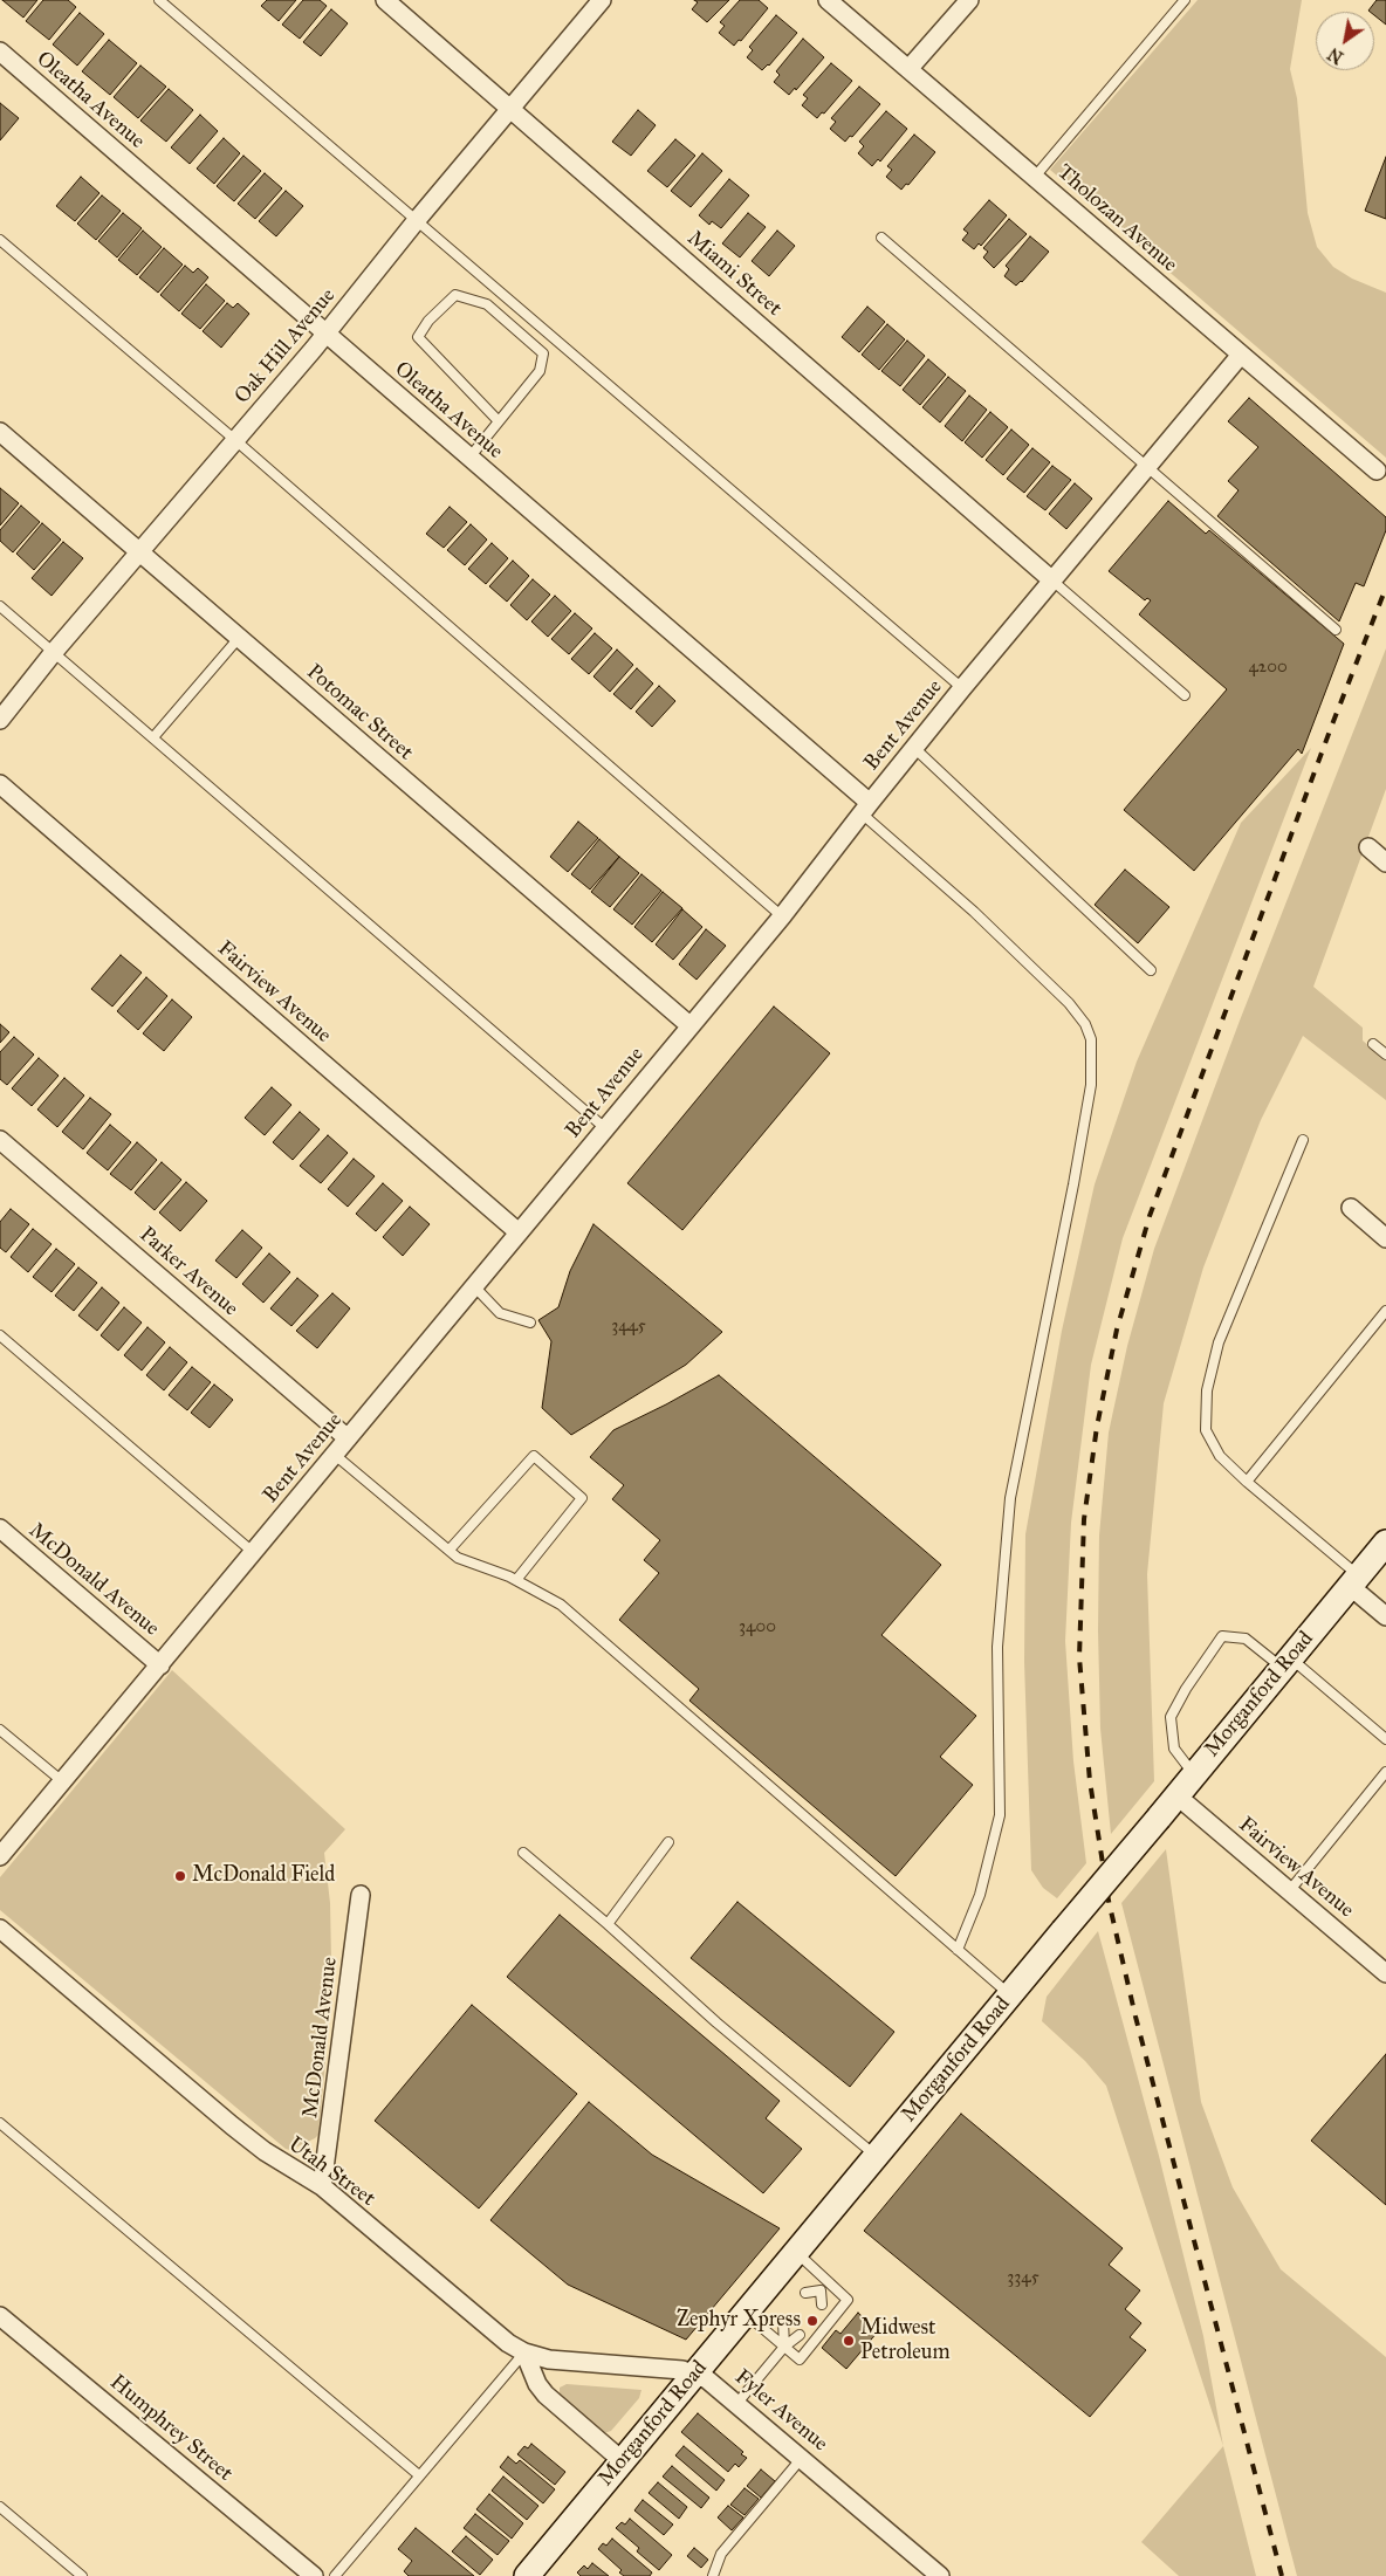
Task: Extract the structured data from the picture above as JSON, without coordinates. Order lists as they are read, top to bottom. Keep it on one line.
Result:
{"streets":{"street":["Oleatha Avenue","Tholozan Avenue","Miami Street","Oak Hill Avenue","Potomac Street","Bent Avenue","Fairview Avenue","Parker Avenue","McDonald Avenue","Morganford Road","Utah Street","Fyler Avenue","Humphrey Street"]},"crossings":[["Oleatha Avenue","Oak Hill Avenue"],["Oleatha Avenue","Bent Avenue"],["Tholozan Avenue","Bent Avenue"],["Miami Street","Oak Hill Avenue"],["Miami Street","Bent Avenue"],["Oak Hill Avenue","Potomac Street"],["Potomac Street","Bent Avenue"],["Bent Avenue","Fairview Avenue"],["Bent Avenue","Parker Avenue"],["Bent Avenue","McDonald Avenue"],["Fairview Avenue","Morganford Road"],["McDonald Avenue","Utah Street"],["Morganford Road","Fyler Avenue"],["Utah Street","Fyler Avenue"]],"places":["McDonald Field","Zephyr Xpress","Midwest Petroleum"],"house_numbers":["4200","3445","3400","3345"],"north":"bottom left"}
